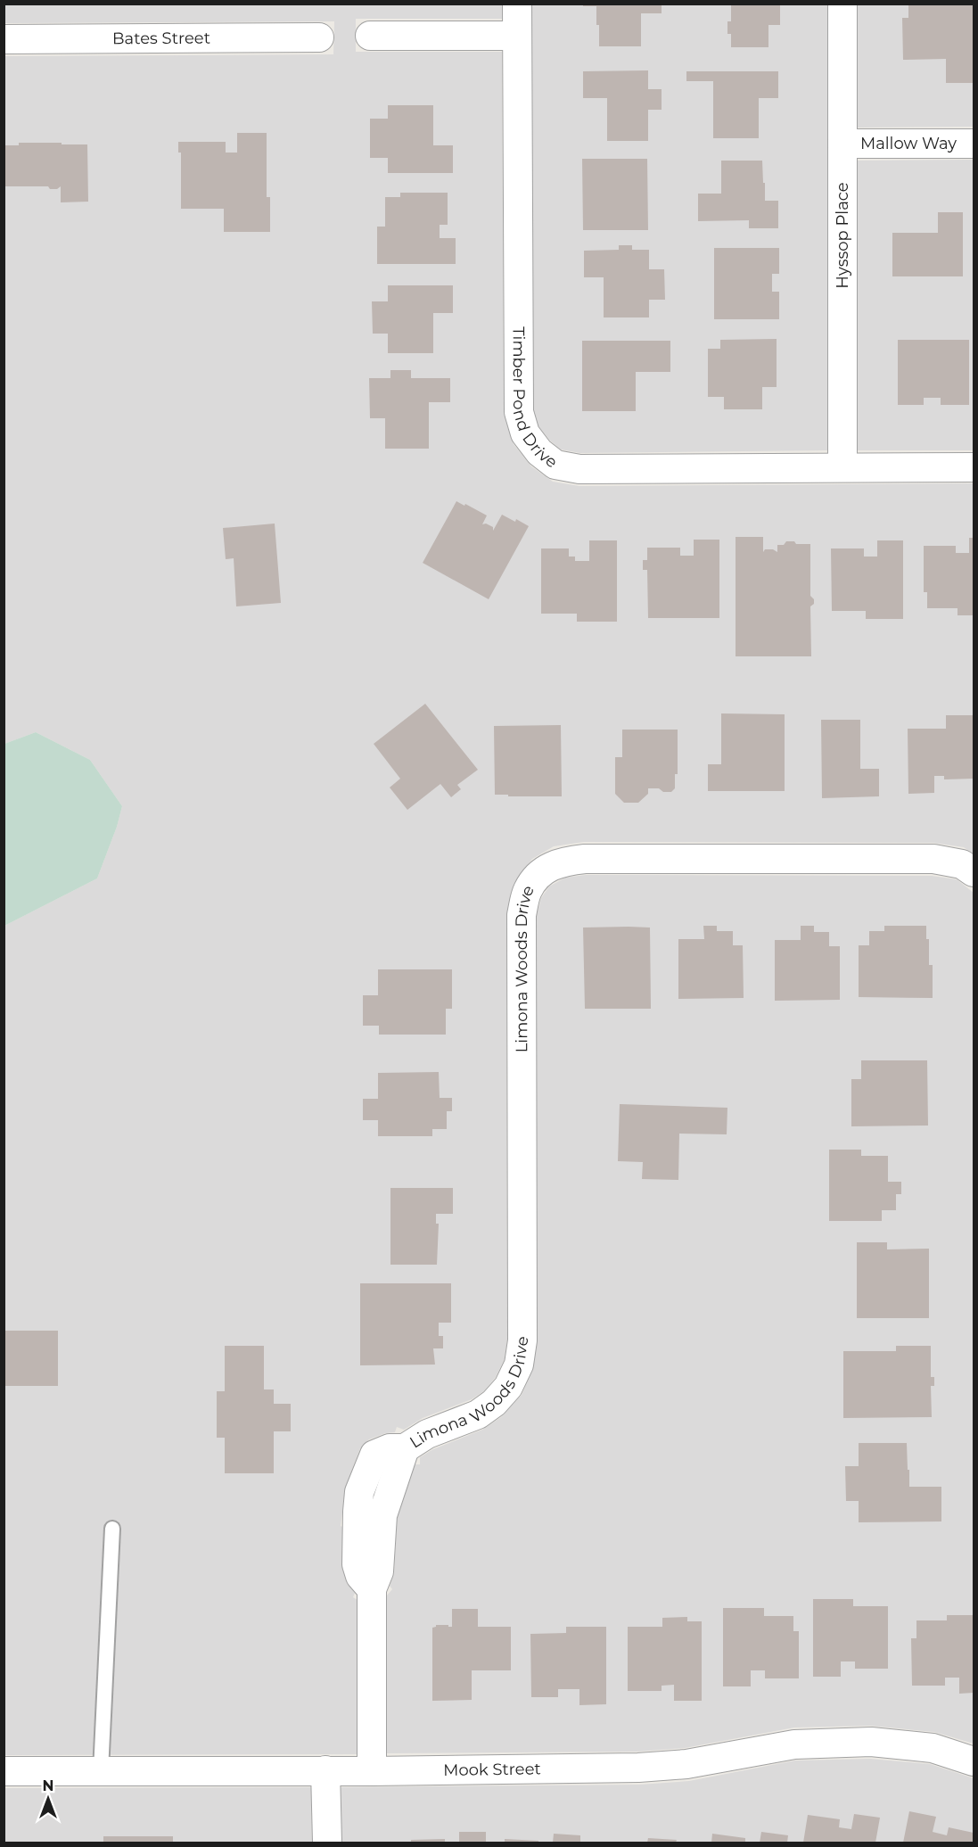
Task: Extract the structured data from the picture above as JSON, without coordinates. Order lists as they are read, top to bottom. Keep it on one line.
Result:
{"streets":{"street":["Bates Street","Mallow Way","Hyssop Place","Timber Pond Drive","Limona Woods Drive","Mook Street"]},"crossings":[["Mallow Way","Hyssop Place"],["Hyssop Place","Timber Pond Drive"],["Limona Woods Drive","Mook Street"]],"north":"top"}
